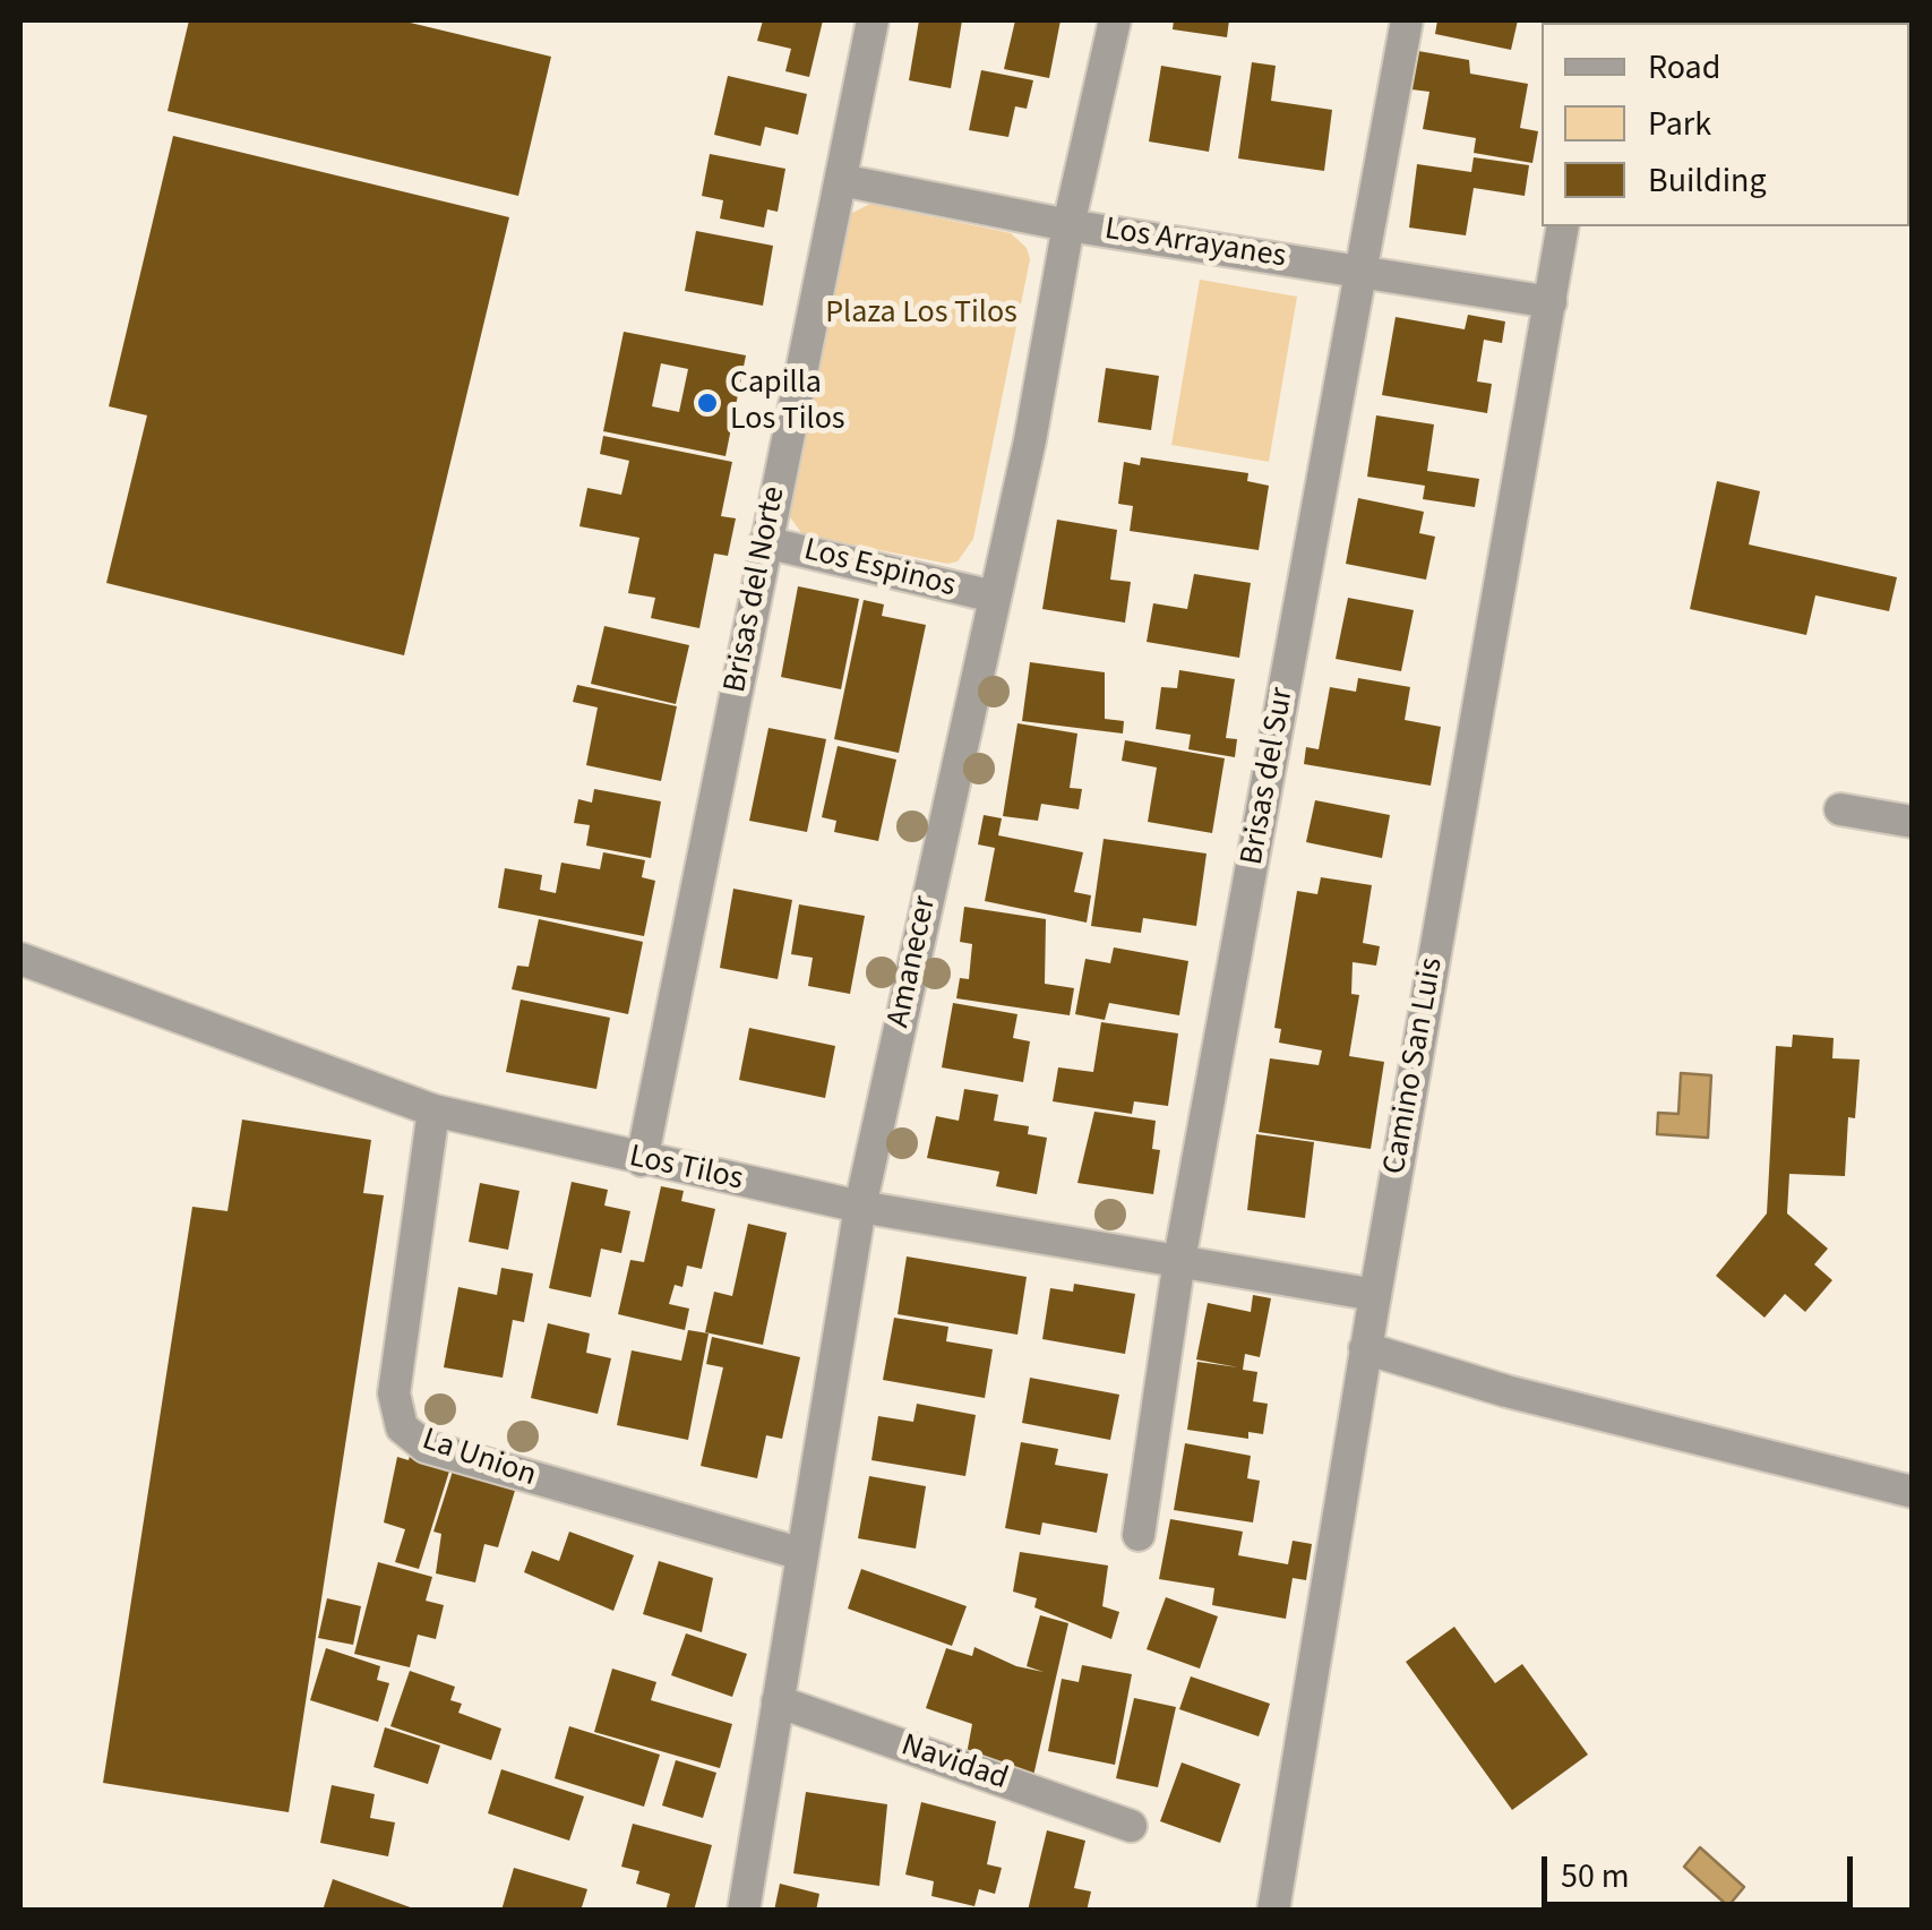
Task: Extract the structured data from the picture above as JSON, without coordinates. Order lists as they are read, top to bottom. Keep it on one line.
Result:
{"streets":{"street":["Los Arrayanes","Los Espinos","Brisas del Norte","Brisas del Sur","Amanecer","Camino San Luis","Los Tilos","La Union","Navidad"]},"crossings":[["Los Arrayanes","Brisas del Norte"],["Los Arrayanes","Brisas del Sur"],["Los Arrayanes","Amanecer"],["Los Arrayanes","Camino San Luis"],["Los Espinos","Brisas del Norte"],["Los Espinos","Amanecer"],["Brisas del Norte","Los Tilos"],["Brisas del Sur","Los Tilos"],["Amanecer","Los Tilos"],["Amanecer","La Union"],["Amanecer","Navidad"],["Camino San Luis","Los Tilos"],["Los Tilos","La Union"]],"parks":["Plaza Los Tilos"],"places":["Capilla Los Tilos"],"legend":["Road","Park","Building"],"scale_bar":"50 m"}
